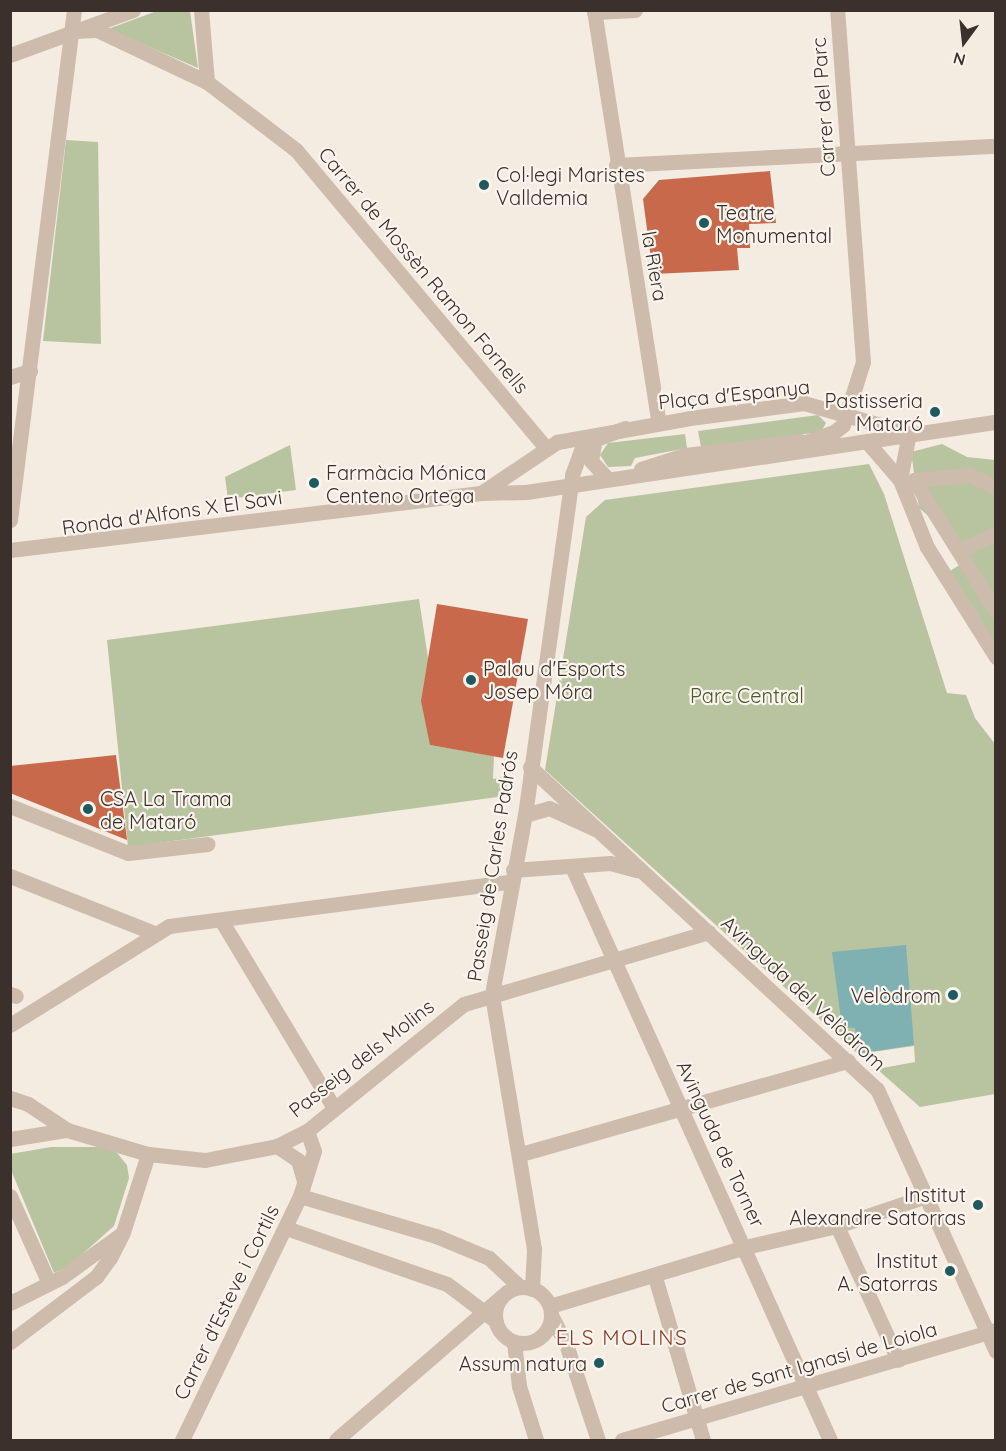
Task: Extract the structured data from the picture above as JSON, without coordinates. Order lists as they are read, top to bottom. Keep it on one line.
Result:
{"streets":{"street":["Carrer del Parc","la Riera","Carrer de Mossèn Ramon Fornells","Plaça d'Espanya","Ronda d'Alfons X El Savi","Passeig de Carles Padrós","Avinguda del Velòdrom","Passeig dels Molins","Avinguda de Torner","Carrer d'Esteve i Cortils","Carrer de Sant Ignasi de Loiola"]},"crossings":[["Carrer del Parc","Plaça d'Espanya"],["la Riera","Plaça d'Espanya"],["Carrer de Mossèn Ramon Fornells","Plaça d'Espanya"],["Plaça d'Espanya","Ronda d'Alfons X El Savi"],["Passeig de Carles Padrós","Avinguda del Velòdrom"],["Passeig de Carles Padrós","Passeig dels Molins"],["Avinguda del Velòdrom","Passeig dels Molins"],["Avinguda del Velòdrom","Carrer de Sant Ignasi de Loiola"],["Passeig dels Molins","Avinguda de Torner"],["Passeig dels Molins","Carrer d'Esteve i Cortils"],["Avinguda de Torner","Carrer de Sant Ignasi de Loiola"]],"districts":["ELS MOLINS"],"parks":["Parc Central"],"places":["Col·legi Maristes Valldemia","Teatre Monumental","Pastisseria Mataró","Farmàcia Mónica Centeno Ortega","Palau d'Esports Josep Móra","CSA La Trama de Mataró","Velòdrom","Institut Alexandre Satorras","Institut A. Satorras","Assum natura"],"north":"bottom"}
